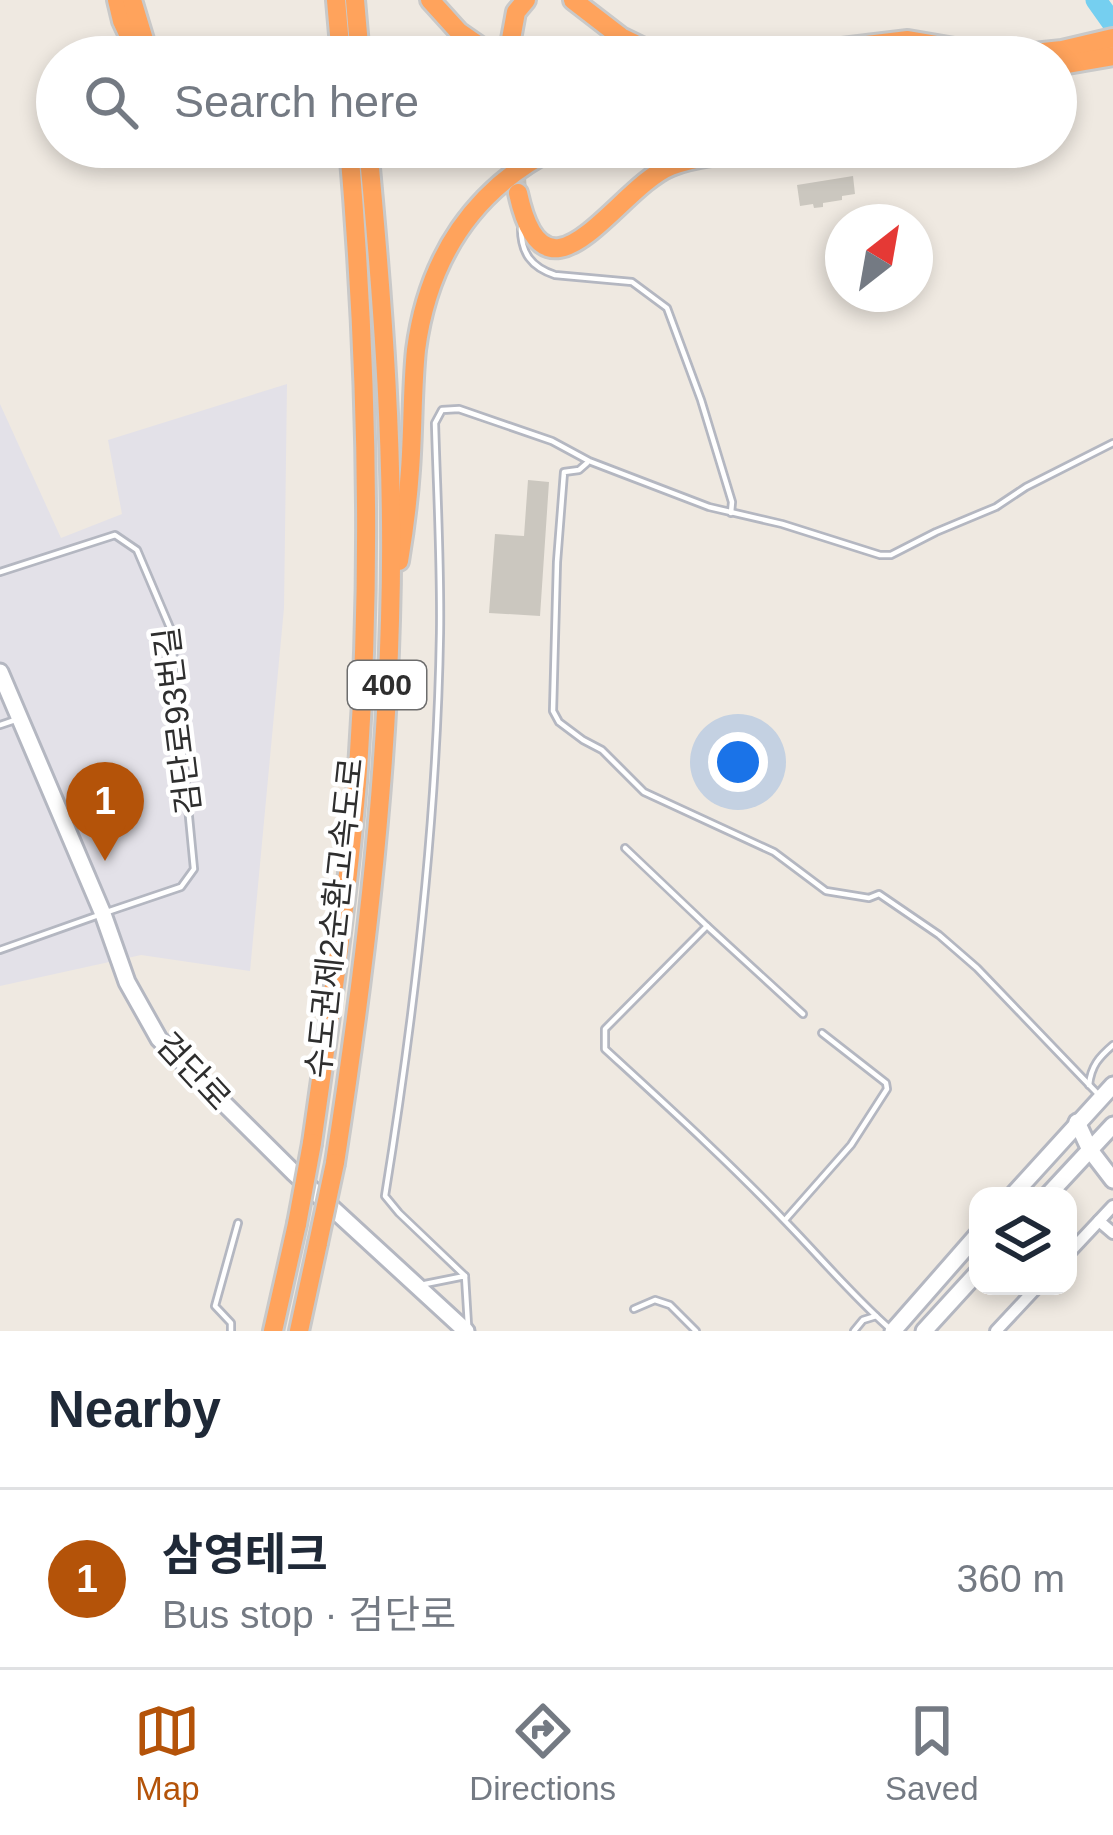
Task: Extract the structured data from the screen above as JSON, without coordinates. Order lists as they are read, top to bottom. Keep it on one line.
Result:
{"streets":{"highway":["400","수도권제2순환고속도로"],"main road":["검단로"],"lane":["검단로93번길"]},"crossings":[["검단로93번길","검단로"]],"north":"top right","page":{"search":"Search here","pins":"1","heading":"Nearby","list":[{"mark":"1","name":"삼영테크","note":"Bus stop · 검단로","value":"360 m"}],"nav":["Map","Directions","Saved"]}}
